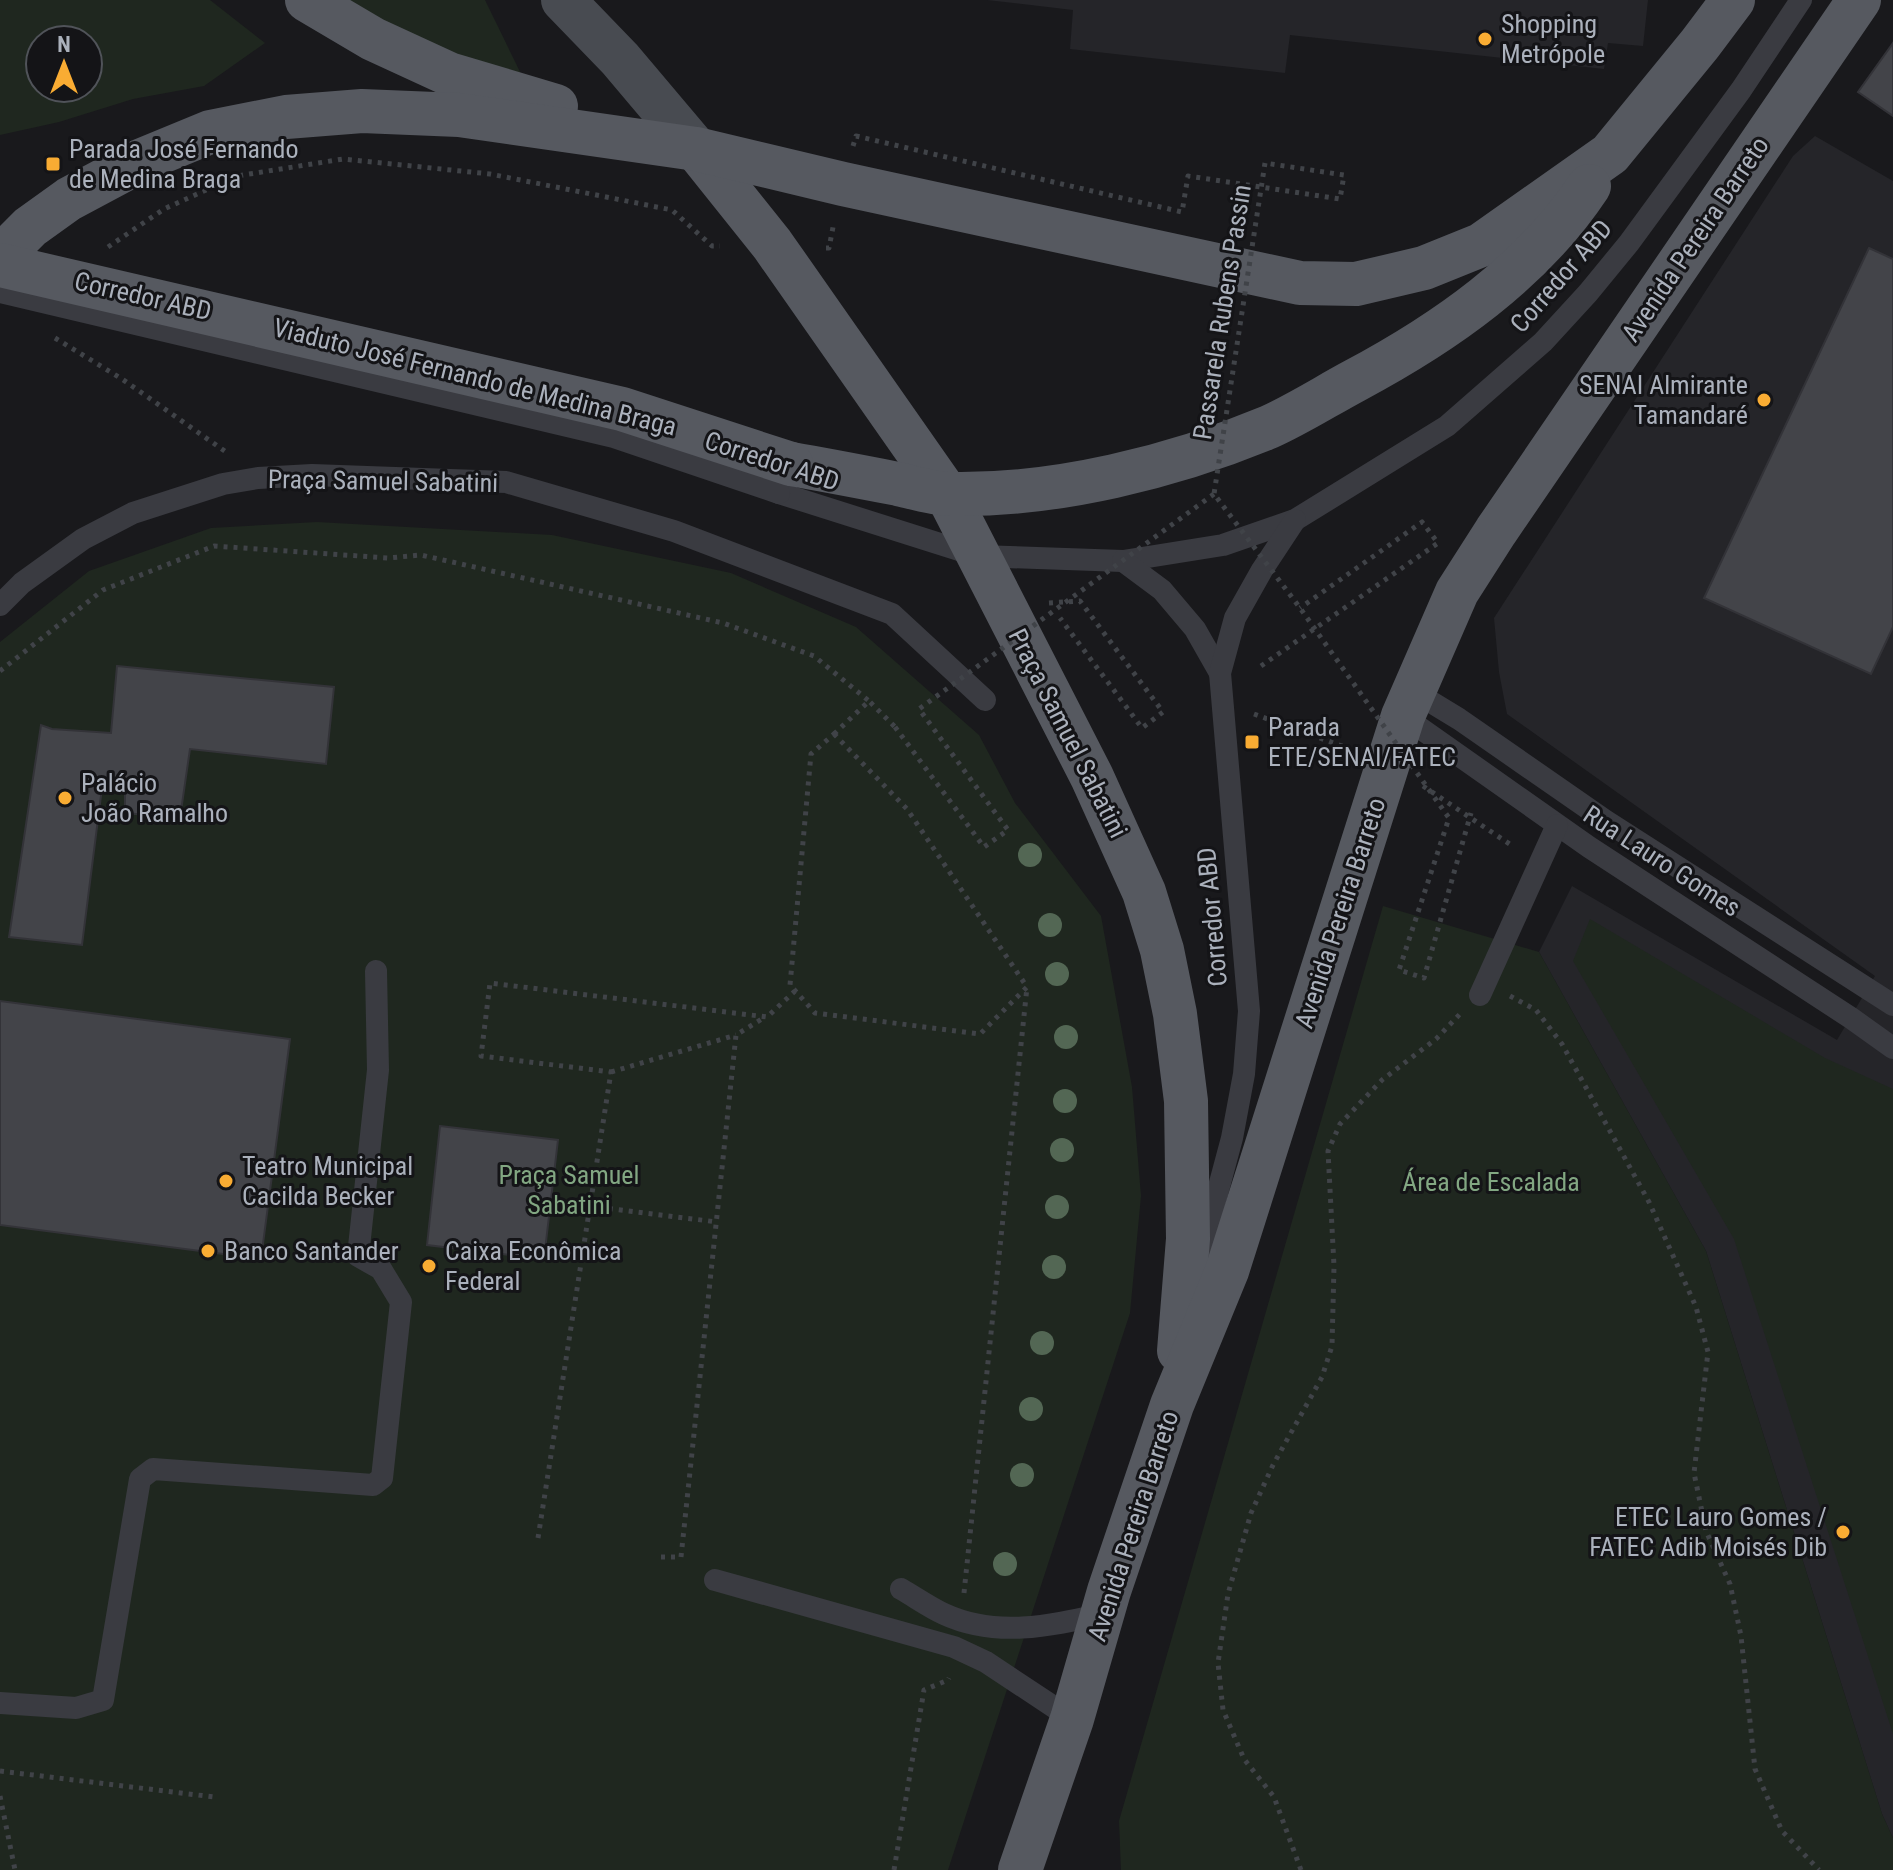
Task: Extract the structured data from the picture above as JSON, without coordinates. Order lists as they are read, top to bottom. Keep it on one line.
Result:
{"streets":{"main road":["Avenida Pereira Barreto","Viaduto José Fernando de Medina Braga","Praça Samuel Sabatini"],"lane":["Corredor ABD","Rua Lauro Gomes"],"path":["Passarela Rubens Passin"]},"crossings":[["Avenida Pereira Barreto","Praça Samuel Sabatini"],["Avenida Pereira Barreto","Rua Lauro Gomes"],["Corredor ABD","Viaduto José Fernando de Medina Braga"],["Corredor ABD","Praça Samuel Sabatini"],["Viaduto José Fernando de Medina Braga","Praça Samuel Sabatini"]],"parks":["Praça Samuel Sabatini","Área de Escalada"],"places":{"other":["Shopping Metrópole","SENAI Almirante Tamandaré","Palácio João Ramalho","Teatro Municipal Cacilda Becker","Banco Santander","Caixa Econômica Federal","ETEC Lauro Gomes / FATEC Adib Moisés Dib"],"transit":["Parada José Fernando de Medina Braga","Parada ETE/SENAI/FATEC"]},"north":"top"}
